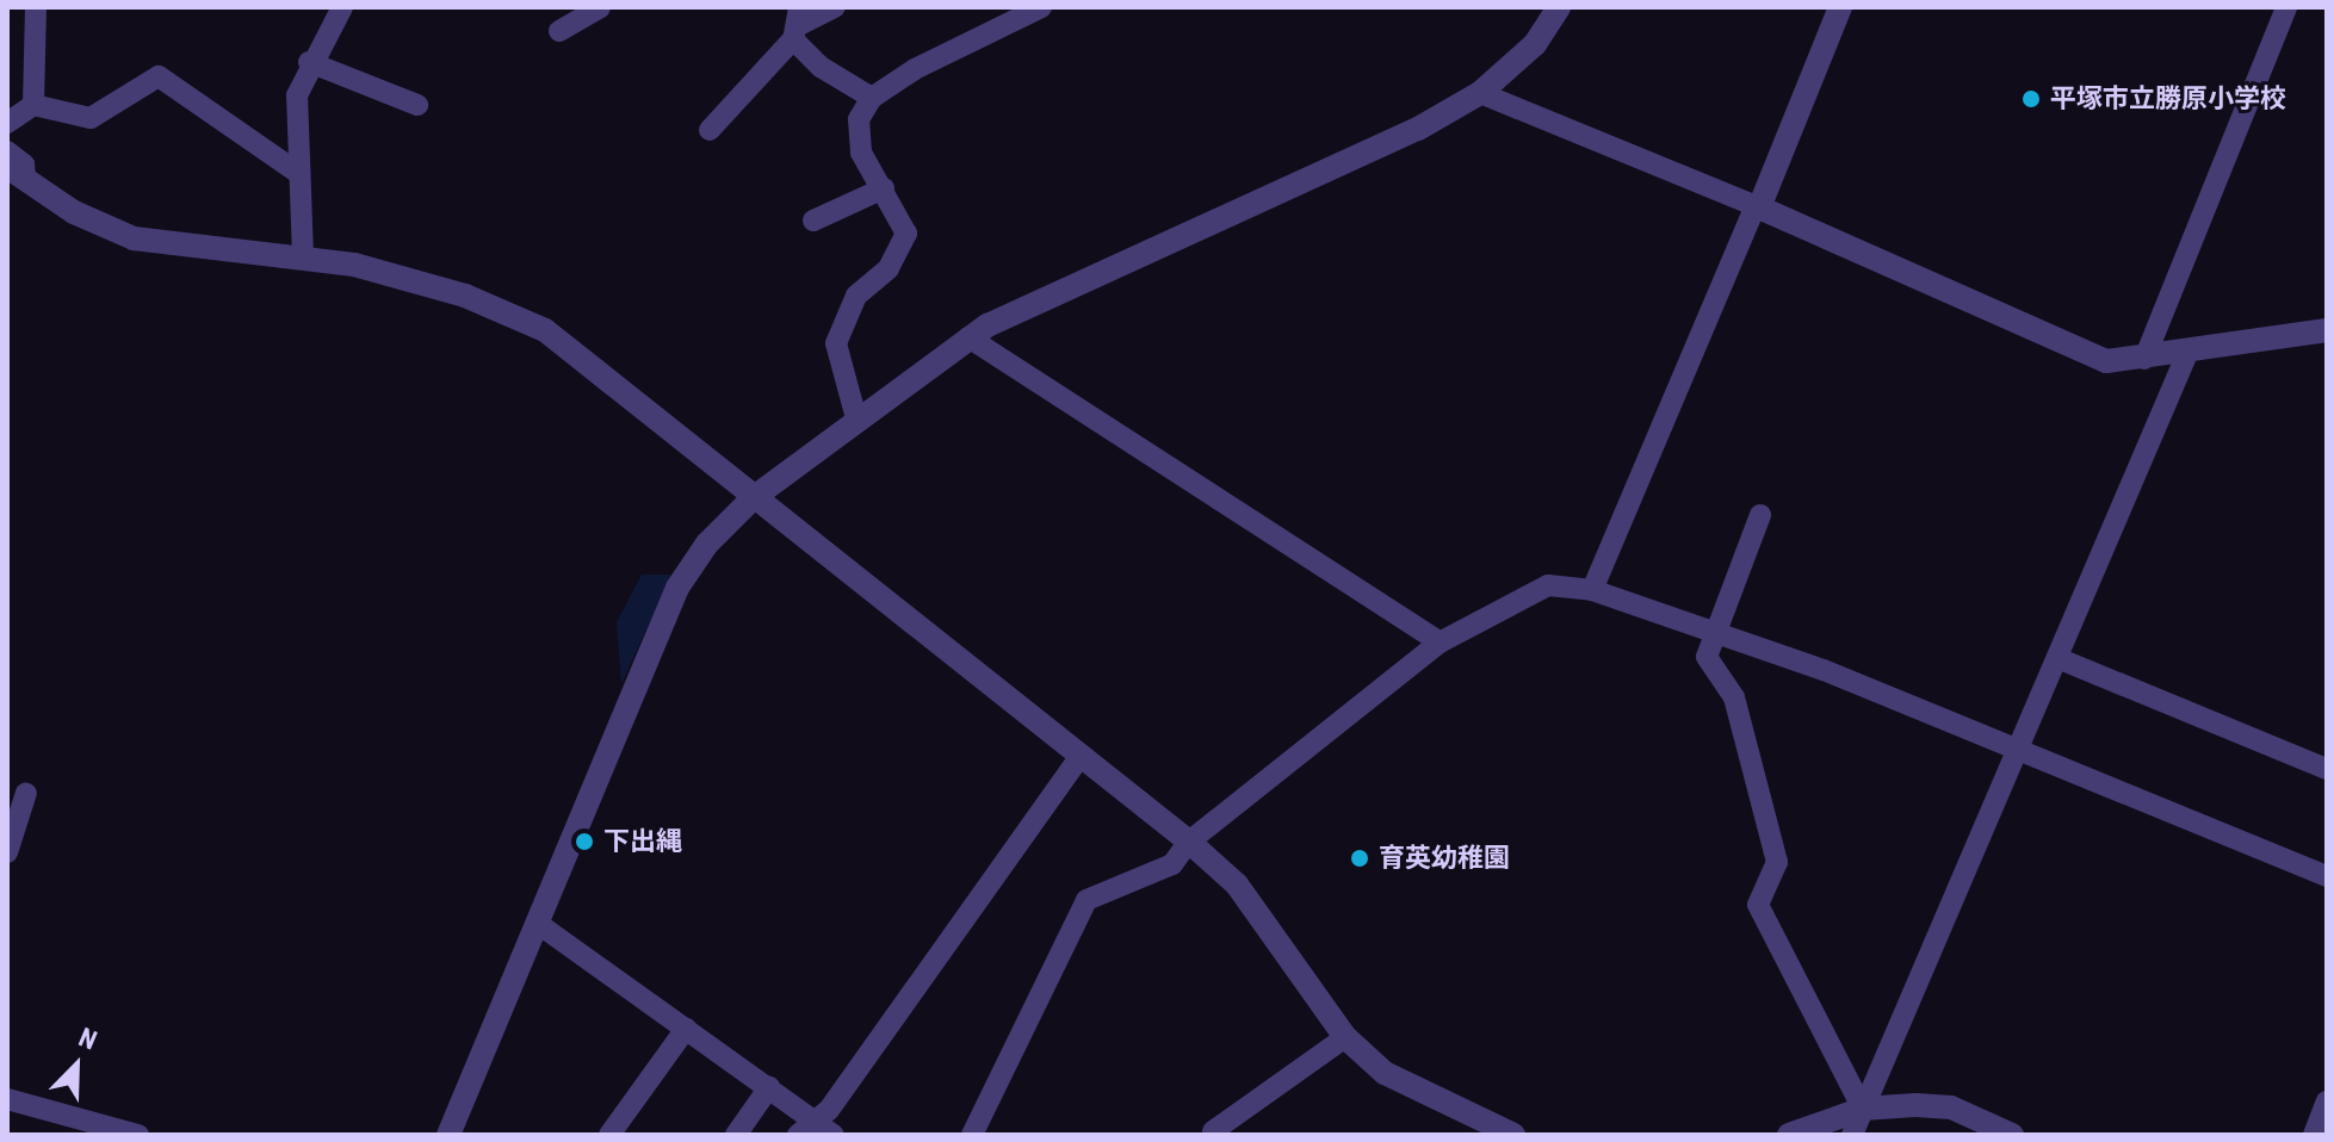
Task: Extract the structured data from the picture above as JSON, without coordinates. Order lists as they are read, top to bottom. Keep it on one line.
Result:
{"places":["平塚市立勝原小学校","下出縄","育英幼稚園"],"north":"top right"}
